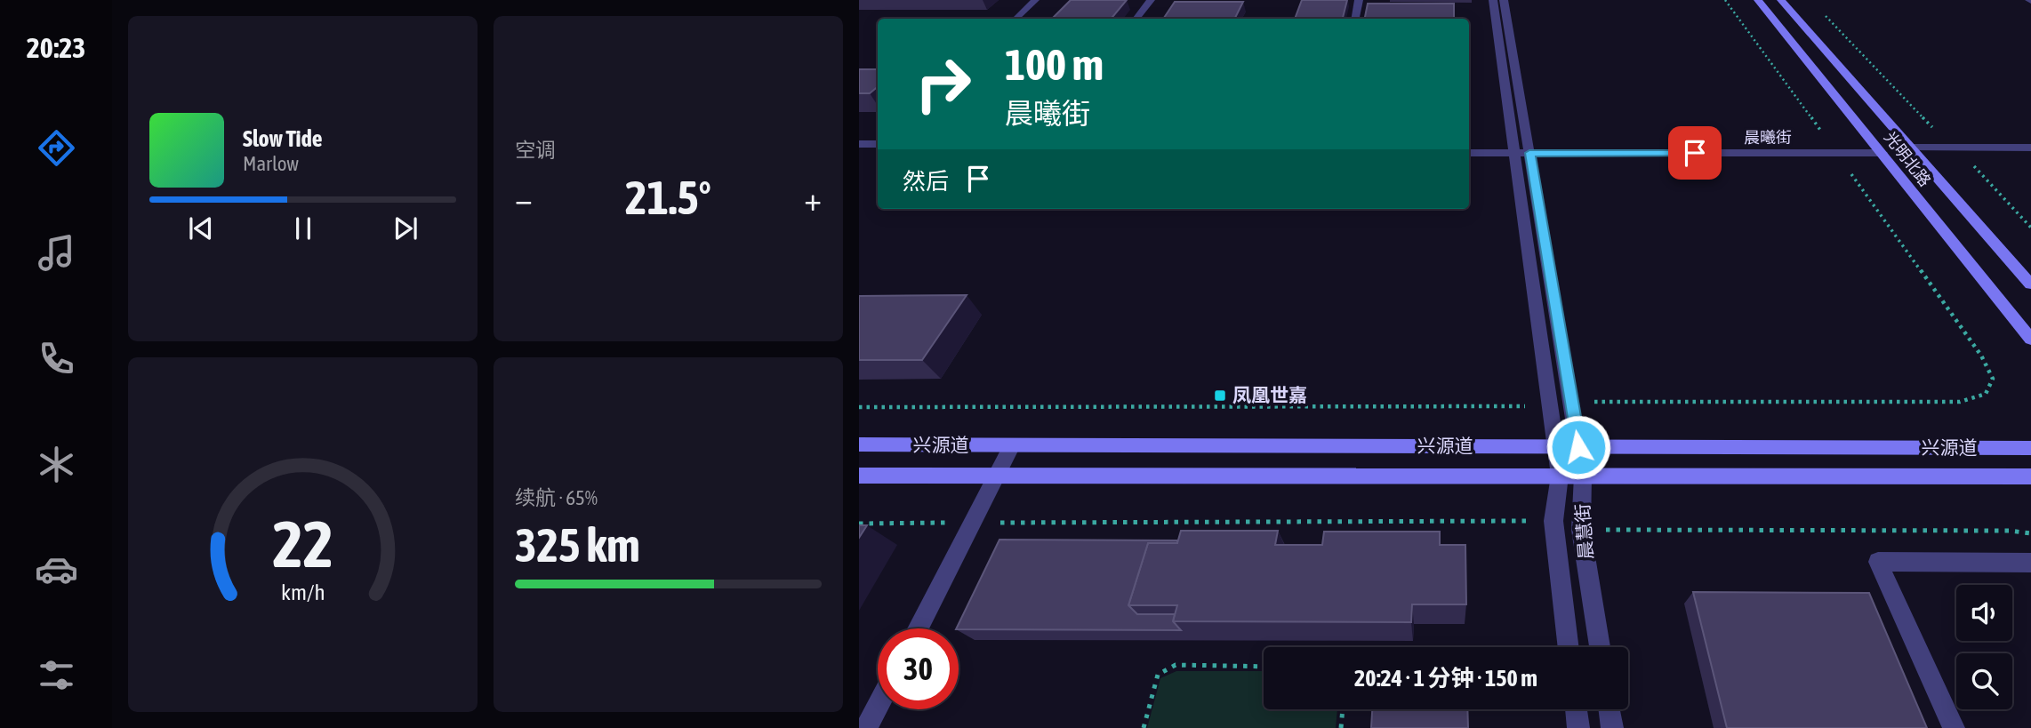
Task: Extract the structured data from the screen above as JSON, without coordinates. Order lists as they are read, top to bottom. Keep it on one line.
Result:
{"streets":{"main road":["光明北路","兴源道"],"street":["晨曦街","晨慧街"]},"crossings":[["晨曦街","光明北路"],["晨曦街","晨慧街"],["兴源道","晨慧街"]],"places":{"transit":["凤凰世嘉"]},"page":{"tabs":"20:23","tile":["空调",["续航 · 65%","325 km"]],"turn":["100 m","晨曦街"],"song":["Slow Tide","Marlow"],"then":"然后","heat":["−","21.5°","+"],"limit":"30","trip":"20:24 · 1 分钟 · 150 m","gauge":["22","km/h"]}}
